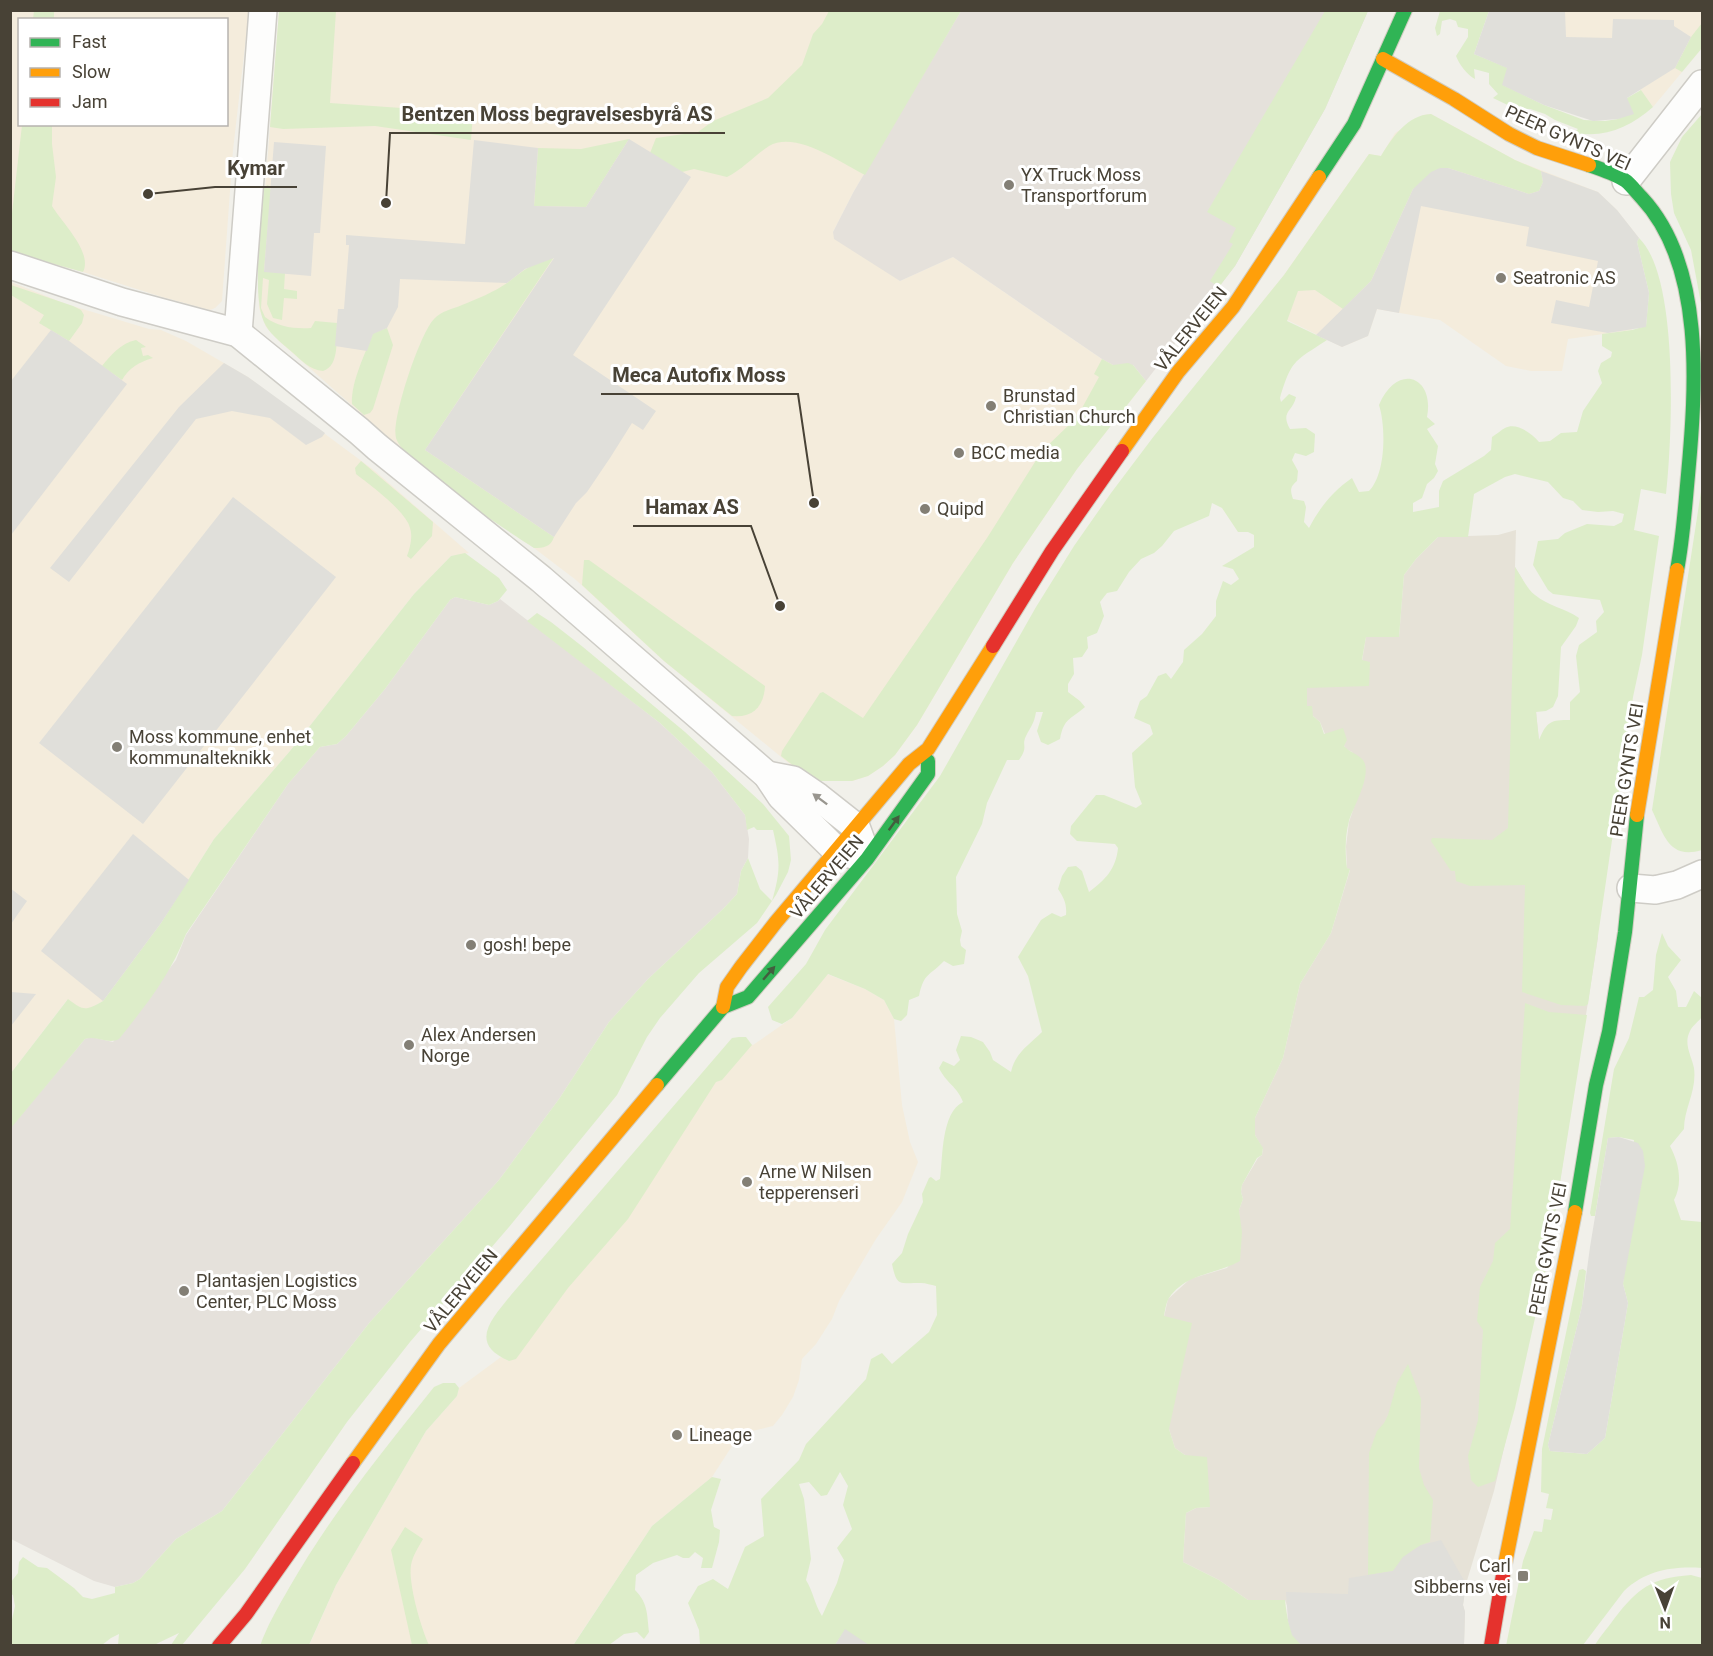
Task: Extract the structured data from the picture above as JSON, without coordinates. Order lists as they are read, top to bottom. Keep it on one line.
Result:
{"streets":{"street":["PEER GYNTS VEI","VÅLERVEIEN"]},"crossings":[["PEER GYNTS VEI","VÅLERVEIEN"]],"places":{"other":["YX Truck Moss Transportforum","Kymar","Bentzen Moss begravelsesbyrå AS","Seatronic AS","Brunstad Christian Church","BCC media","Meca Autofix Moss","Quipd","Hamax AS","Moss kommune, enhet kommunalteknikk","gosh! bepe","Alex Andersen Norge","Arne W Nilsen tepperenseri","Plantasjen Logistics Center, PLC Moss","Lineage"],"transit":["Carl Sibberns vei"]},"legend":["Fast","Slow","Jam"],"north":"bottom"}
